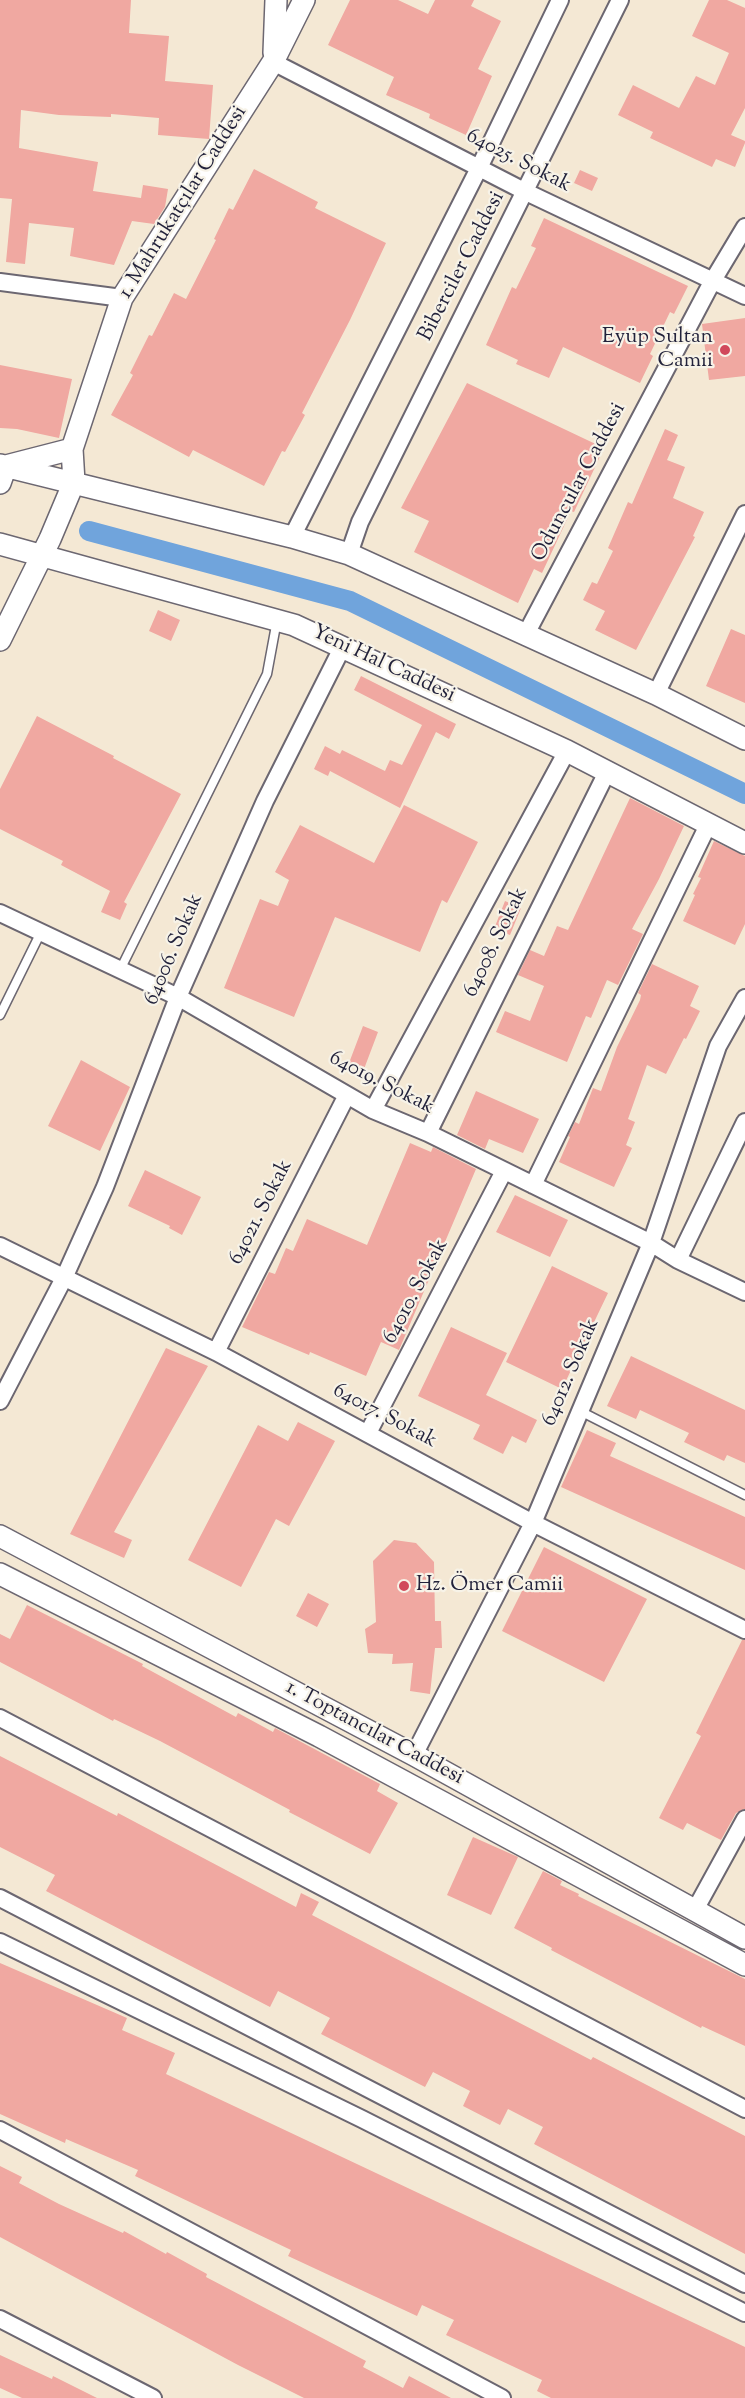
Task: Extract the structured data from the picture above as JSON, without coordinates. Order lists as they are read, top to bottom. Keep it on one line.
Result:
{"streets":{"street":["64025. Sokak","1. Mahrukatçılar Caddesi","Biberciler Caddesi","Oduncular Caddesi","Yeni Hal Caddesi","64008. Sokak","64006. Sokak","64019. Sokak","64021. Sokak","64010. Sokak","64012. Sokak","64017. Sokak","1. Toptancılar Caddesi"]},"crossings":[["64025. Sokak","1. Mahrukatçılar Caddesi"],["64025. Sokak","Biberciler Caddesi"],["64025. Sokak","Oduncular Caddesi"],["Yeni Hal Caddesi","64008. Sokak"],["Yeni Hal Caddesi","64006. Sokak"],["64008. Sokak","64019. Sokak"],["64006. Sokak","64019. Sokak"],["64006. Sokak","64017. Sokak"],["64019. Sokak","64021. Sokak"],["64019. Sokak","64010. Sokak"],["64019. Sokak","64012. Sokak"],["64021. Sokak","64017. Sokak"],["64010. Sokak","64017. Sokak"],["64012. Sokak","64017. Sokak"],["64012. Sokak","1. Toptancılar Caddesi"]],"places":["Eyüp Sultan Camii","Hz. Ömer Camii"]}
